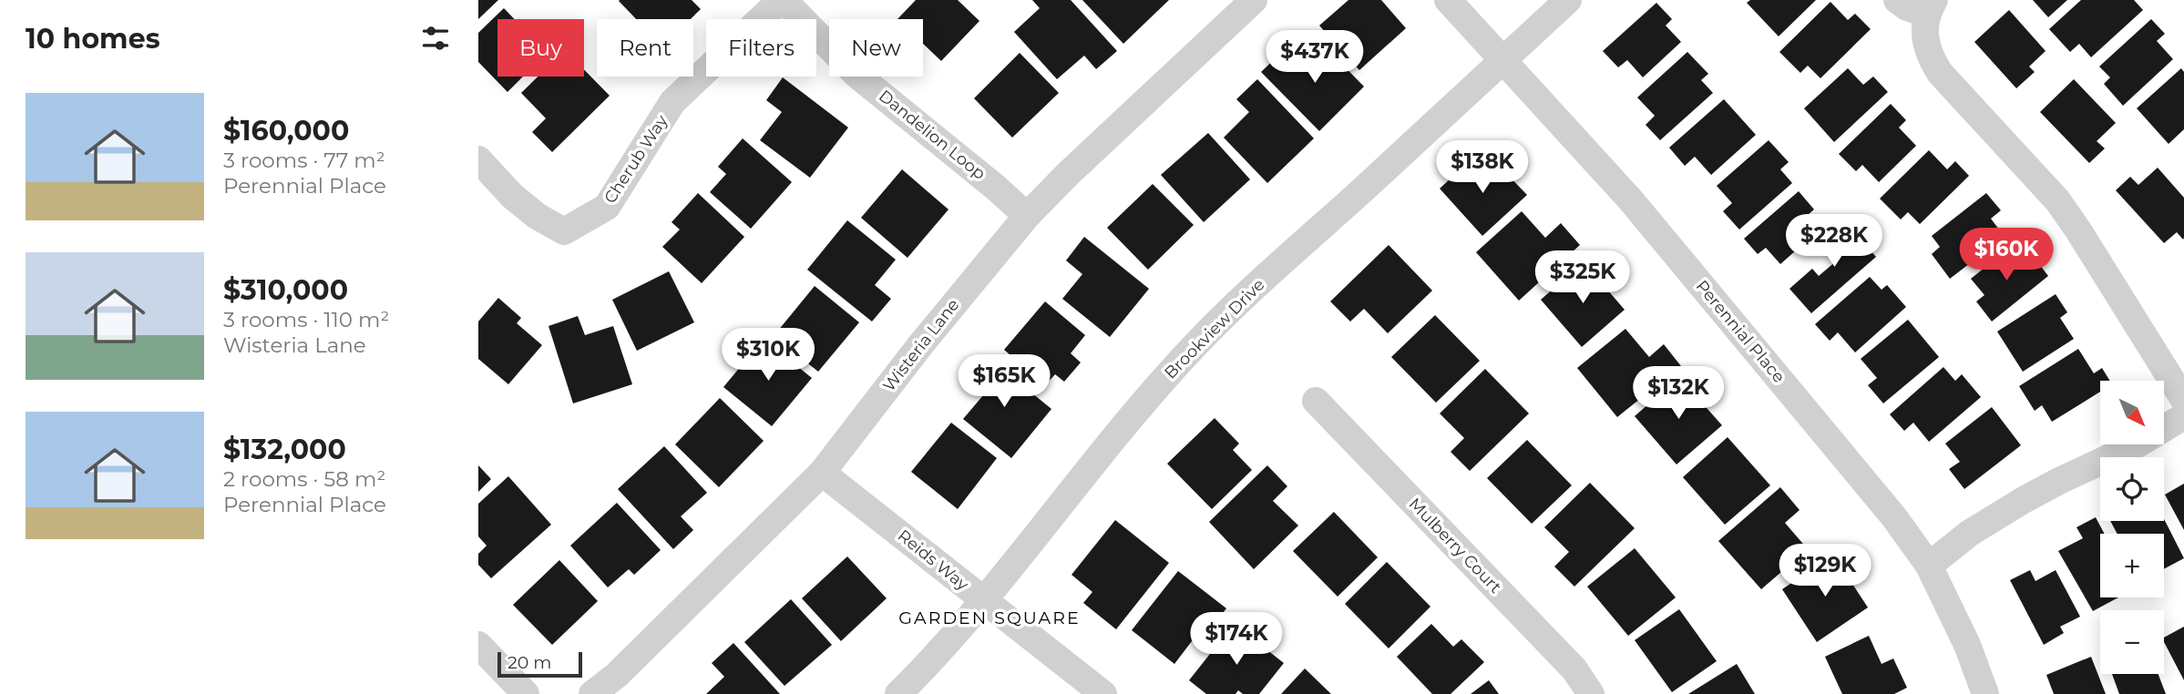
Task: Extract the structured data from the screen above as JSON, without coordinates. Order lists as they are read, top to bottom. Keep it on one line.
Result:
{"streets":{"street":["Dandelion Loop","Cherub Way","Brookview Drive","Perennial Place","Wisteria Lane","Mulberry Court","Reids Way"]},"crossings":[["Dandelion Loop","Cherub Way"],["Dandelion Loop","Wisteria Lane"],["Brookview Drive","Perennial Place"],["Brookview Drive","Reids Way"],["Wisteria Lane","Reids Way"]],"districts":["GARDEN SQUARE"],"scale_bar":"20 m","north":"bottom right","page":{"heading":"10 homes","chip":["Buy","Rent","Filters","New"],"price":["$437K","$138K","$228K","$160K","$325K","$310K","$165K","$132K","$129K","$174K"],"list":[{"name":"$160,000","note":"3 rooms · 77 m² · Perennial Place"},{"name":"$310,000","note":"3 rooms · 110 m² · Wisteria Lane"},{"name":"$132,000","note":"2 rooms · 58 m² · Perennial Place"}],"map_buttons":["+","−"],"scale":"20 m"}}
